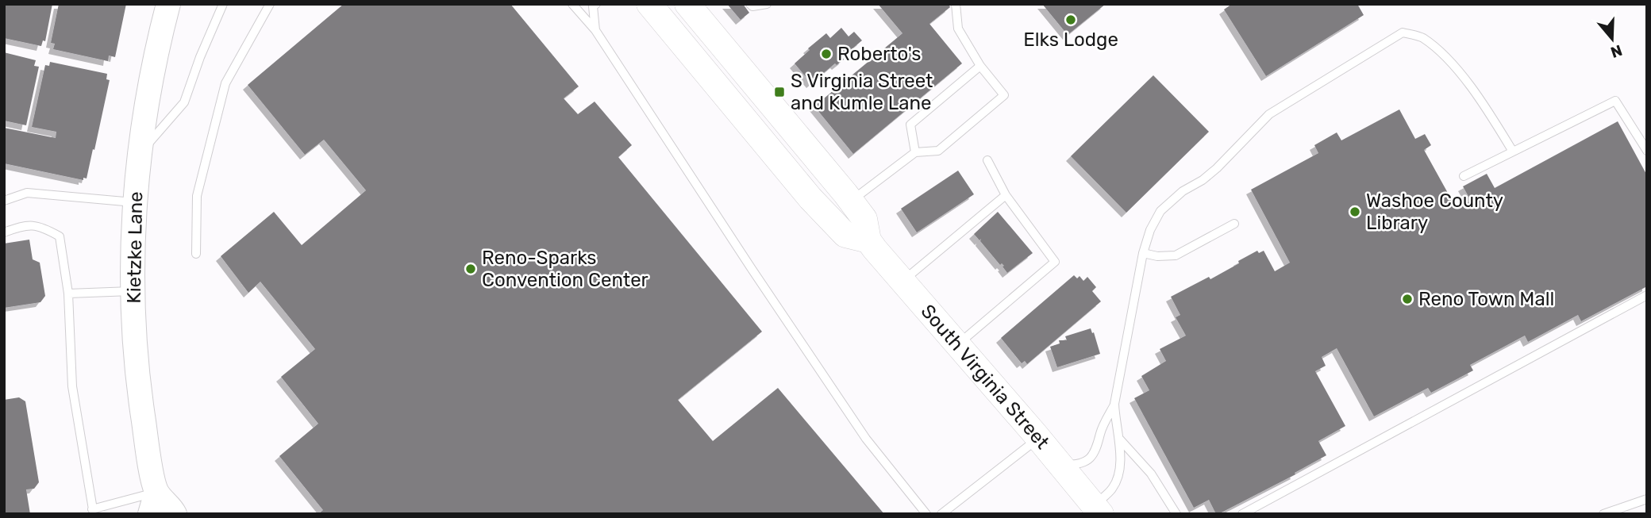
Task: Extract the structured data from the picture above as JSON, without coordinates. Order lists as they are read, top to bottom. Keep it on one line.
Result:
{"streets":{"main road":["Kietzke Lane","South Virginia Street"]},"places":{"other":["Elks Lodge","Roberto's","Washoe County Library","Reno-Sparks Convention Center","Reno Town Mall"],"transit":["S Virginia Street and Kumle Lane"]},"north":"bottom"}
